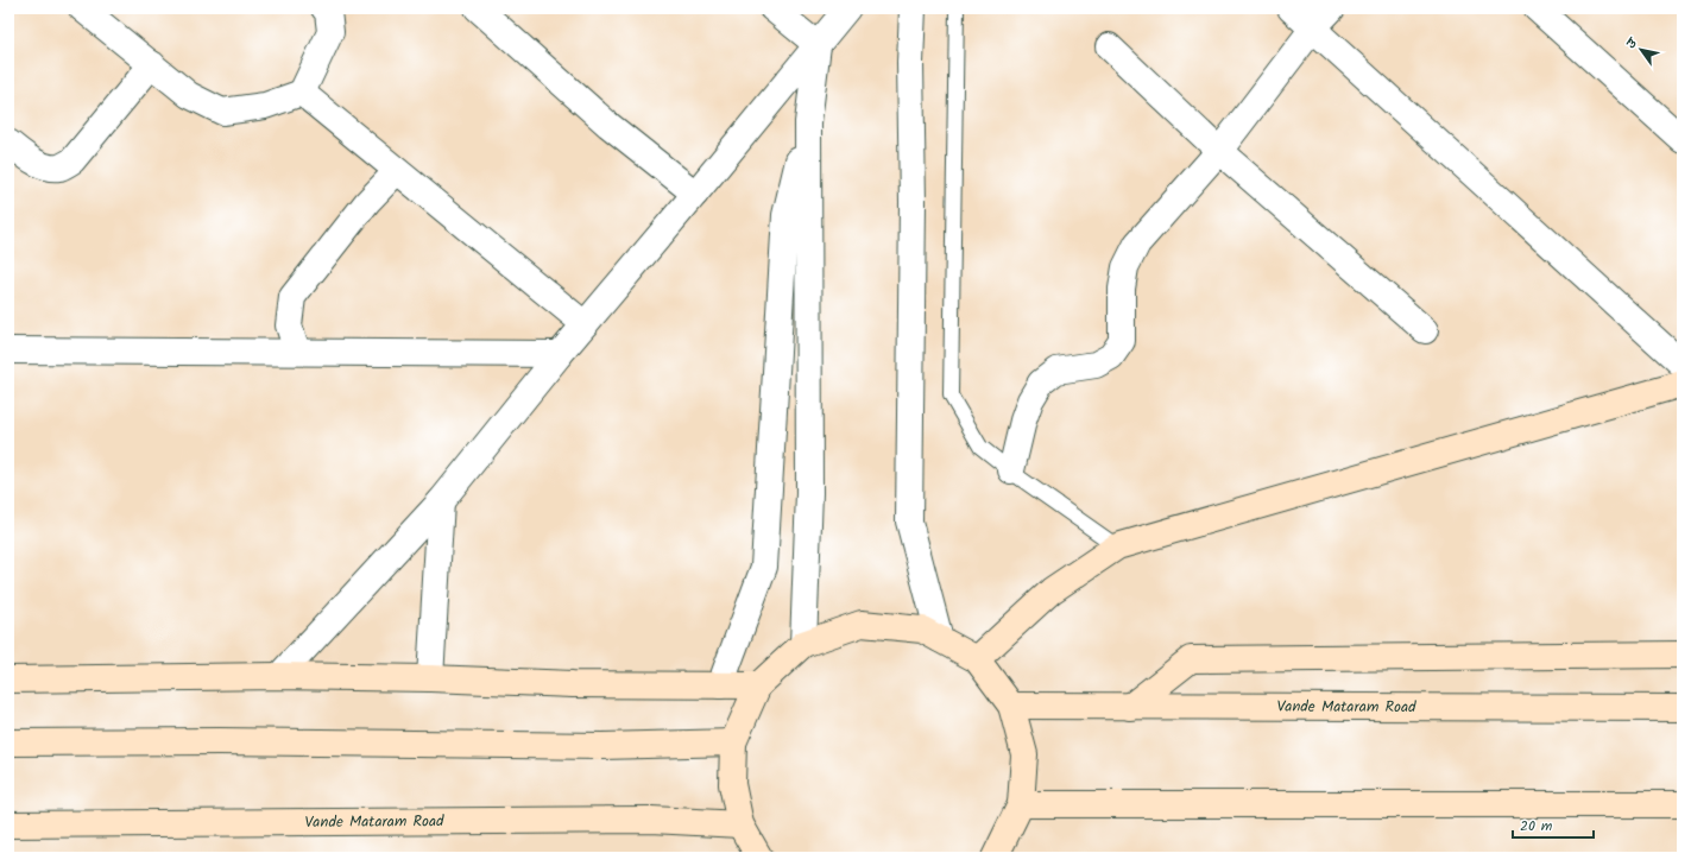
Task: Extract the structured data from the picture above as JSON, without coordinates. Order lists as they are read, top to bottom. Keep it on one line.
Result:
{"streets":{"main road":["Vande Mataram Road"]},"scale_bar":"20 m","north":"top left"}
